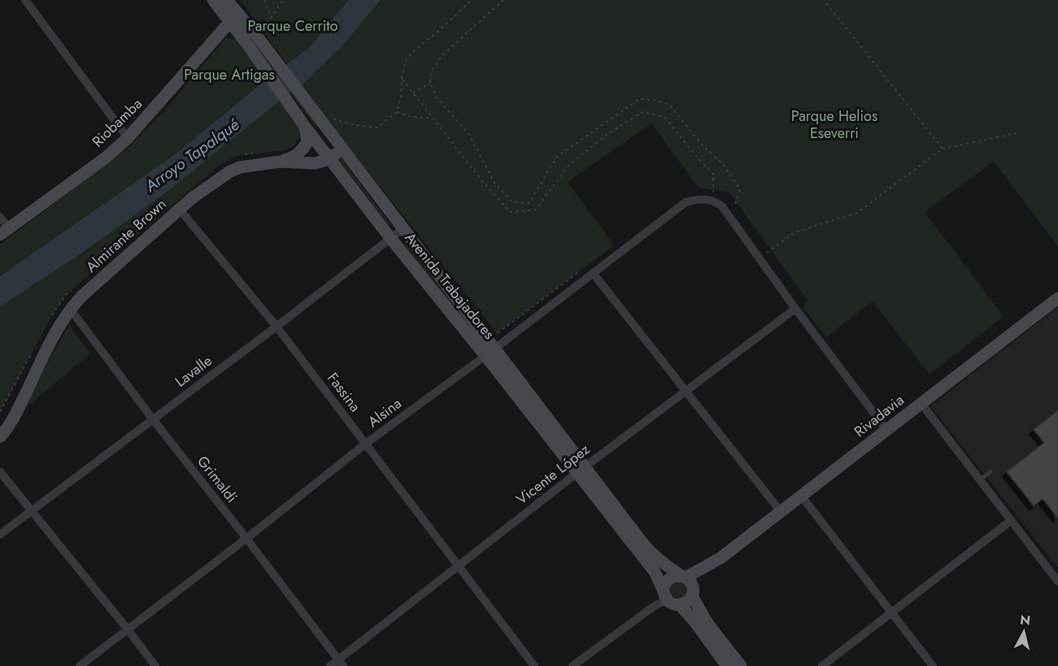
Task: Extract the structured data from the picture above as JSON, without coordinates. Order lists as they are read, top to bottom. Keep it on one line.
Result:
{"streets":{"main road":["Riobamba","Almirante Brown","Avenida Trabajadores","Rivadavia"],"street":["Lavalle","Fassina","Alsina","Vicente López","Grimaldi"]},"crossings":[["Riobamba","Avenida Trabajadores"],["Almirante Brown","Avenida Trabajadores"],["Almirante Brown","Fassina"],["Almirante Brown","Grimaldi"],["Avenida Trabajadores","Lavalle"],["Avenida Trabajadores","Alsina"],["Avenida Trabajadores","Rivadavia"],["Avenida Trabajadores","Vicente López"],["Lavalle","Fassina"],["Lavalle","Grimaldi"],["Fassina","Alsina"],["Fassina","Vicente López"],["Alsina","Grimaldi"],["Vicente López","Grimaldi"]],"water":["Arroyo Tapalqué"],"parks":["Parque Cerrito","Parque Artigas","Parque Helios Eseverri"],"north":"top"}
